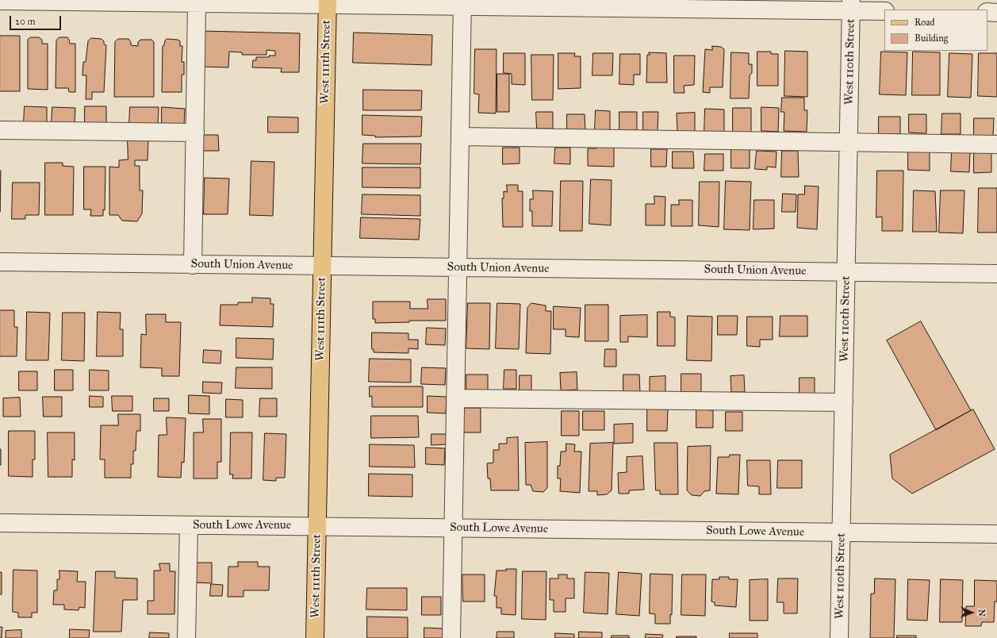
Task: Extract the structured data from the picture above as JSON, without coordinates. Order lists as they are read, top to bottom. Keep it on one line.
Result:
{"streets":{"main road":["West 111th Street"],"street":["West 110th Street","South Union Avenue","South Lowe Avenue"]},"crossings":[["West 111th Street","South Union Avenue"],["West 111th Street","South Lowe Avenue"],["West 110th Street","South Union Avenue"],["West 110th Street","South Lowe Avenue"]],"legend":["Road","Building"],"scale_bar":"20 m","north":"right"}
